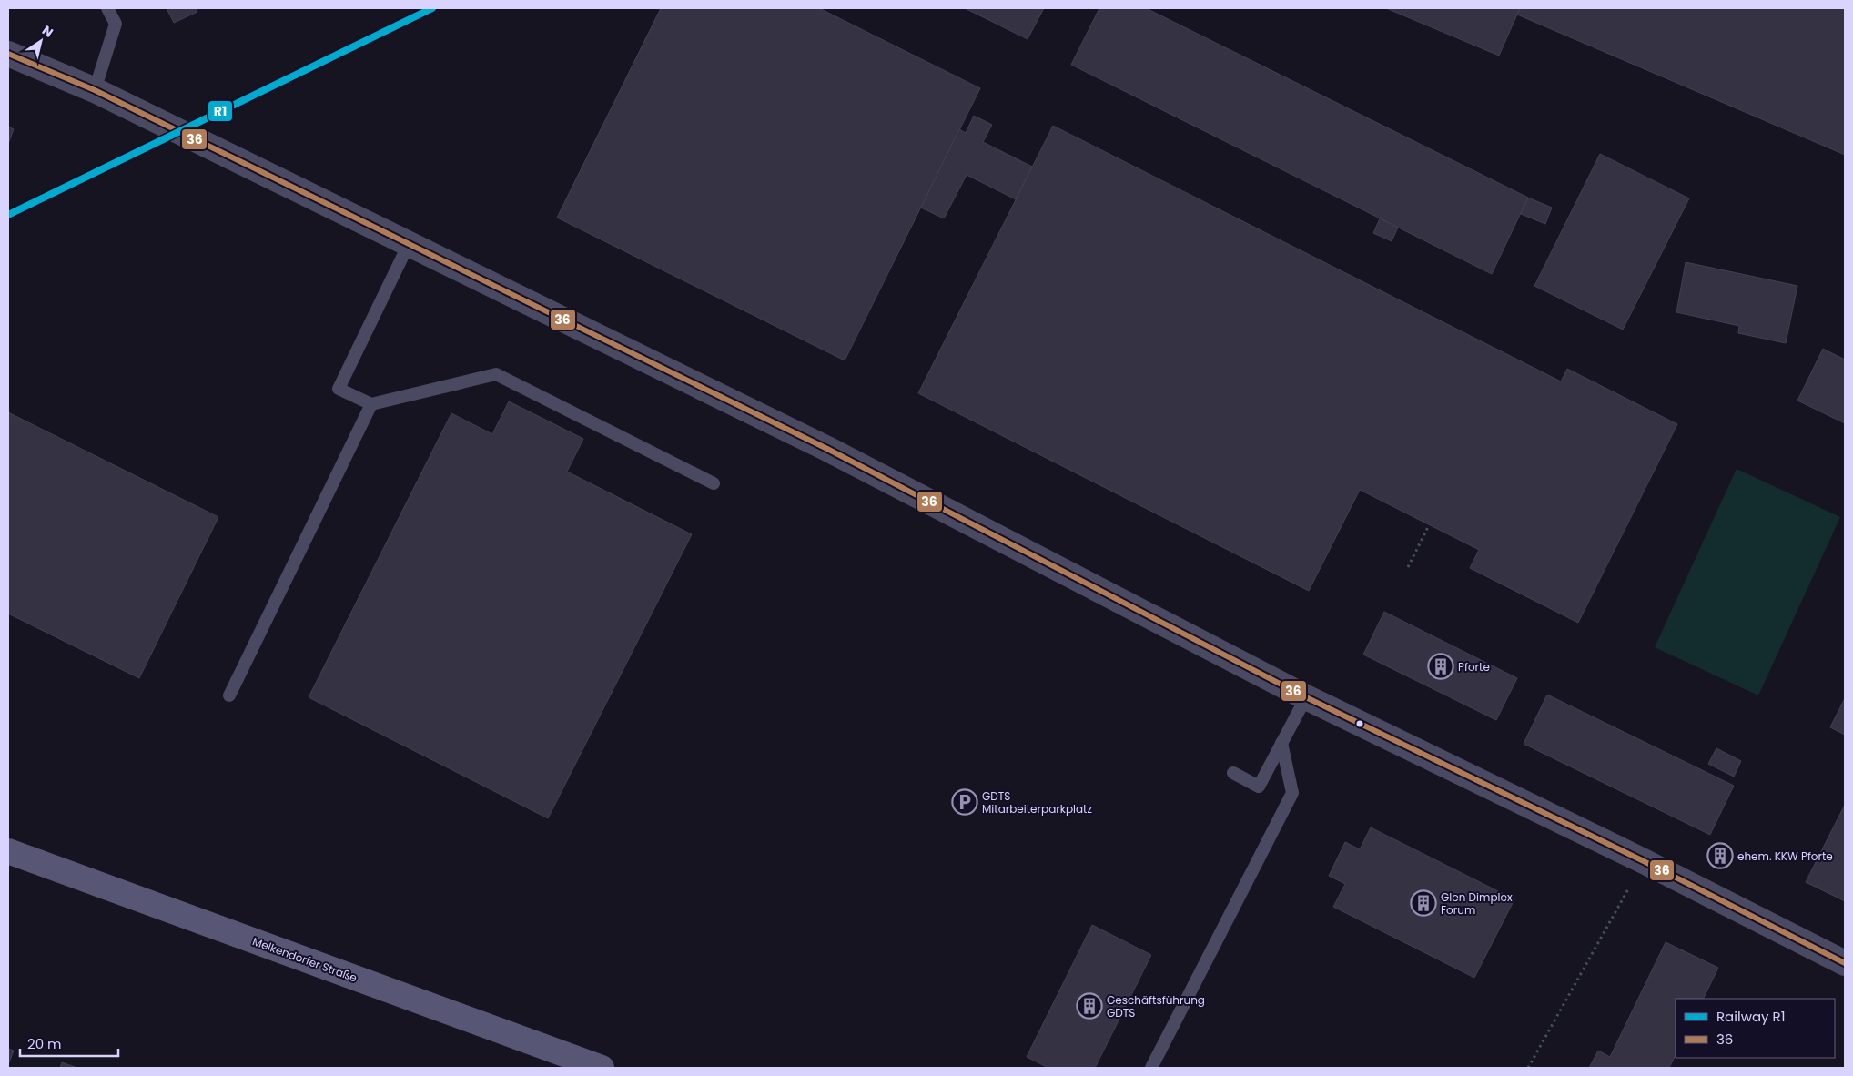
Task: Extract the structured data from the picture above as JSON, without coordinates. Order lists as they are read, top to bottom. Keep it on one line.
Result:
{"streets":{"street":["Melkendorfer Straße"]},"places":{"building":["Pforte","ehem. KKW Pforte","Glen Dimplex Forum","Geschäftsführung GDTS"],"parking":["GDTS Mitarbeiterparkplatz"]},"lines":["rail line R1","transit line 36"],"legend":["Railway R1","36"],"scale_bar":"20 m","north":"top right"}
